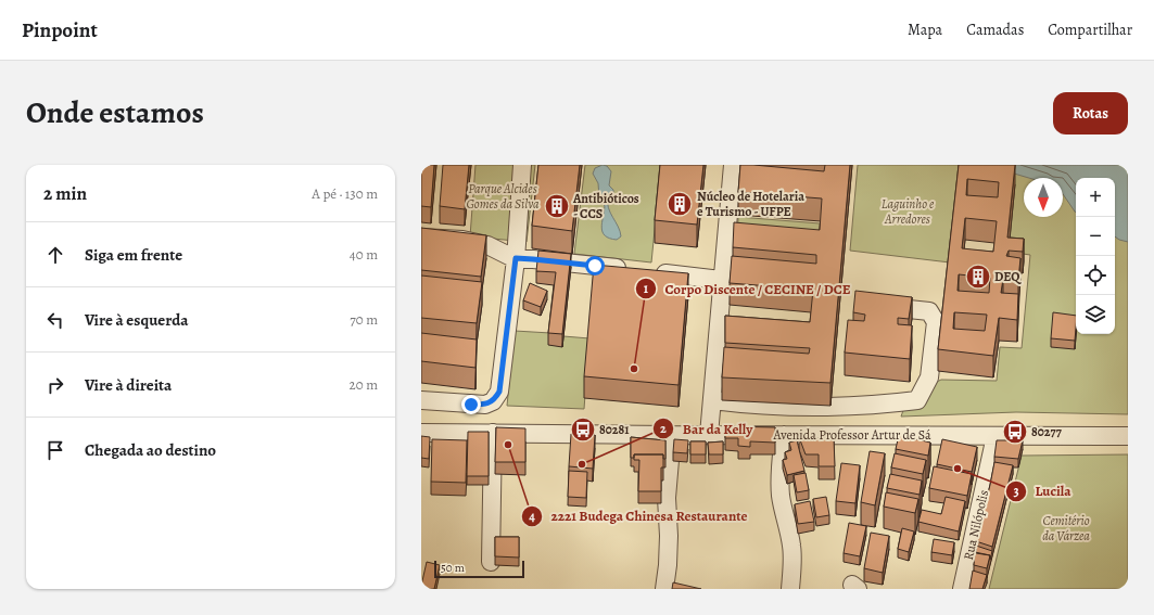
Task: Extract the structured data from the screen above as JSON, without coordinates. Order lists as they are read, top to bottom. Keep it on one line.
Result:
{"streets":{"street":["Avenida Professor Artur de Sá","Rua Nilópolis"]},"crossings":[["Avenida Professor Artur de Sá","Rua Nilópolis"]],"parks":["Parque Alcides Gomes da Silva","Laguinho e Arredores","Cemitério da Várzea"],"places":{"building":["Núcleo de Hotelaria e Turismo - UFPE","Antibióticos - CCS","DEQ"],"other":["Corpo Discente / CECINE / DCE","2221 Budega Chinesa Restaurante","Bar da Kelly","Lucila"],"bus stop":["80281","80277"]},"scale_bar":"50 m","north":"bottom","page":{"header":"Pinpoint","nav":["Mapa","Camadas","Compartilhar"],"title":"Onde estamos","buttons":"Rotas","heading":["2 min","A pé · 130 m"],"map_buttons":["+","−"],"list":[["Siga em frente","40 m"],["Vire à esquerda","70 m"],["Vire à direita","20 m"],"Chegada ao destino"],"scale":"50 m"}}
